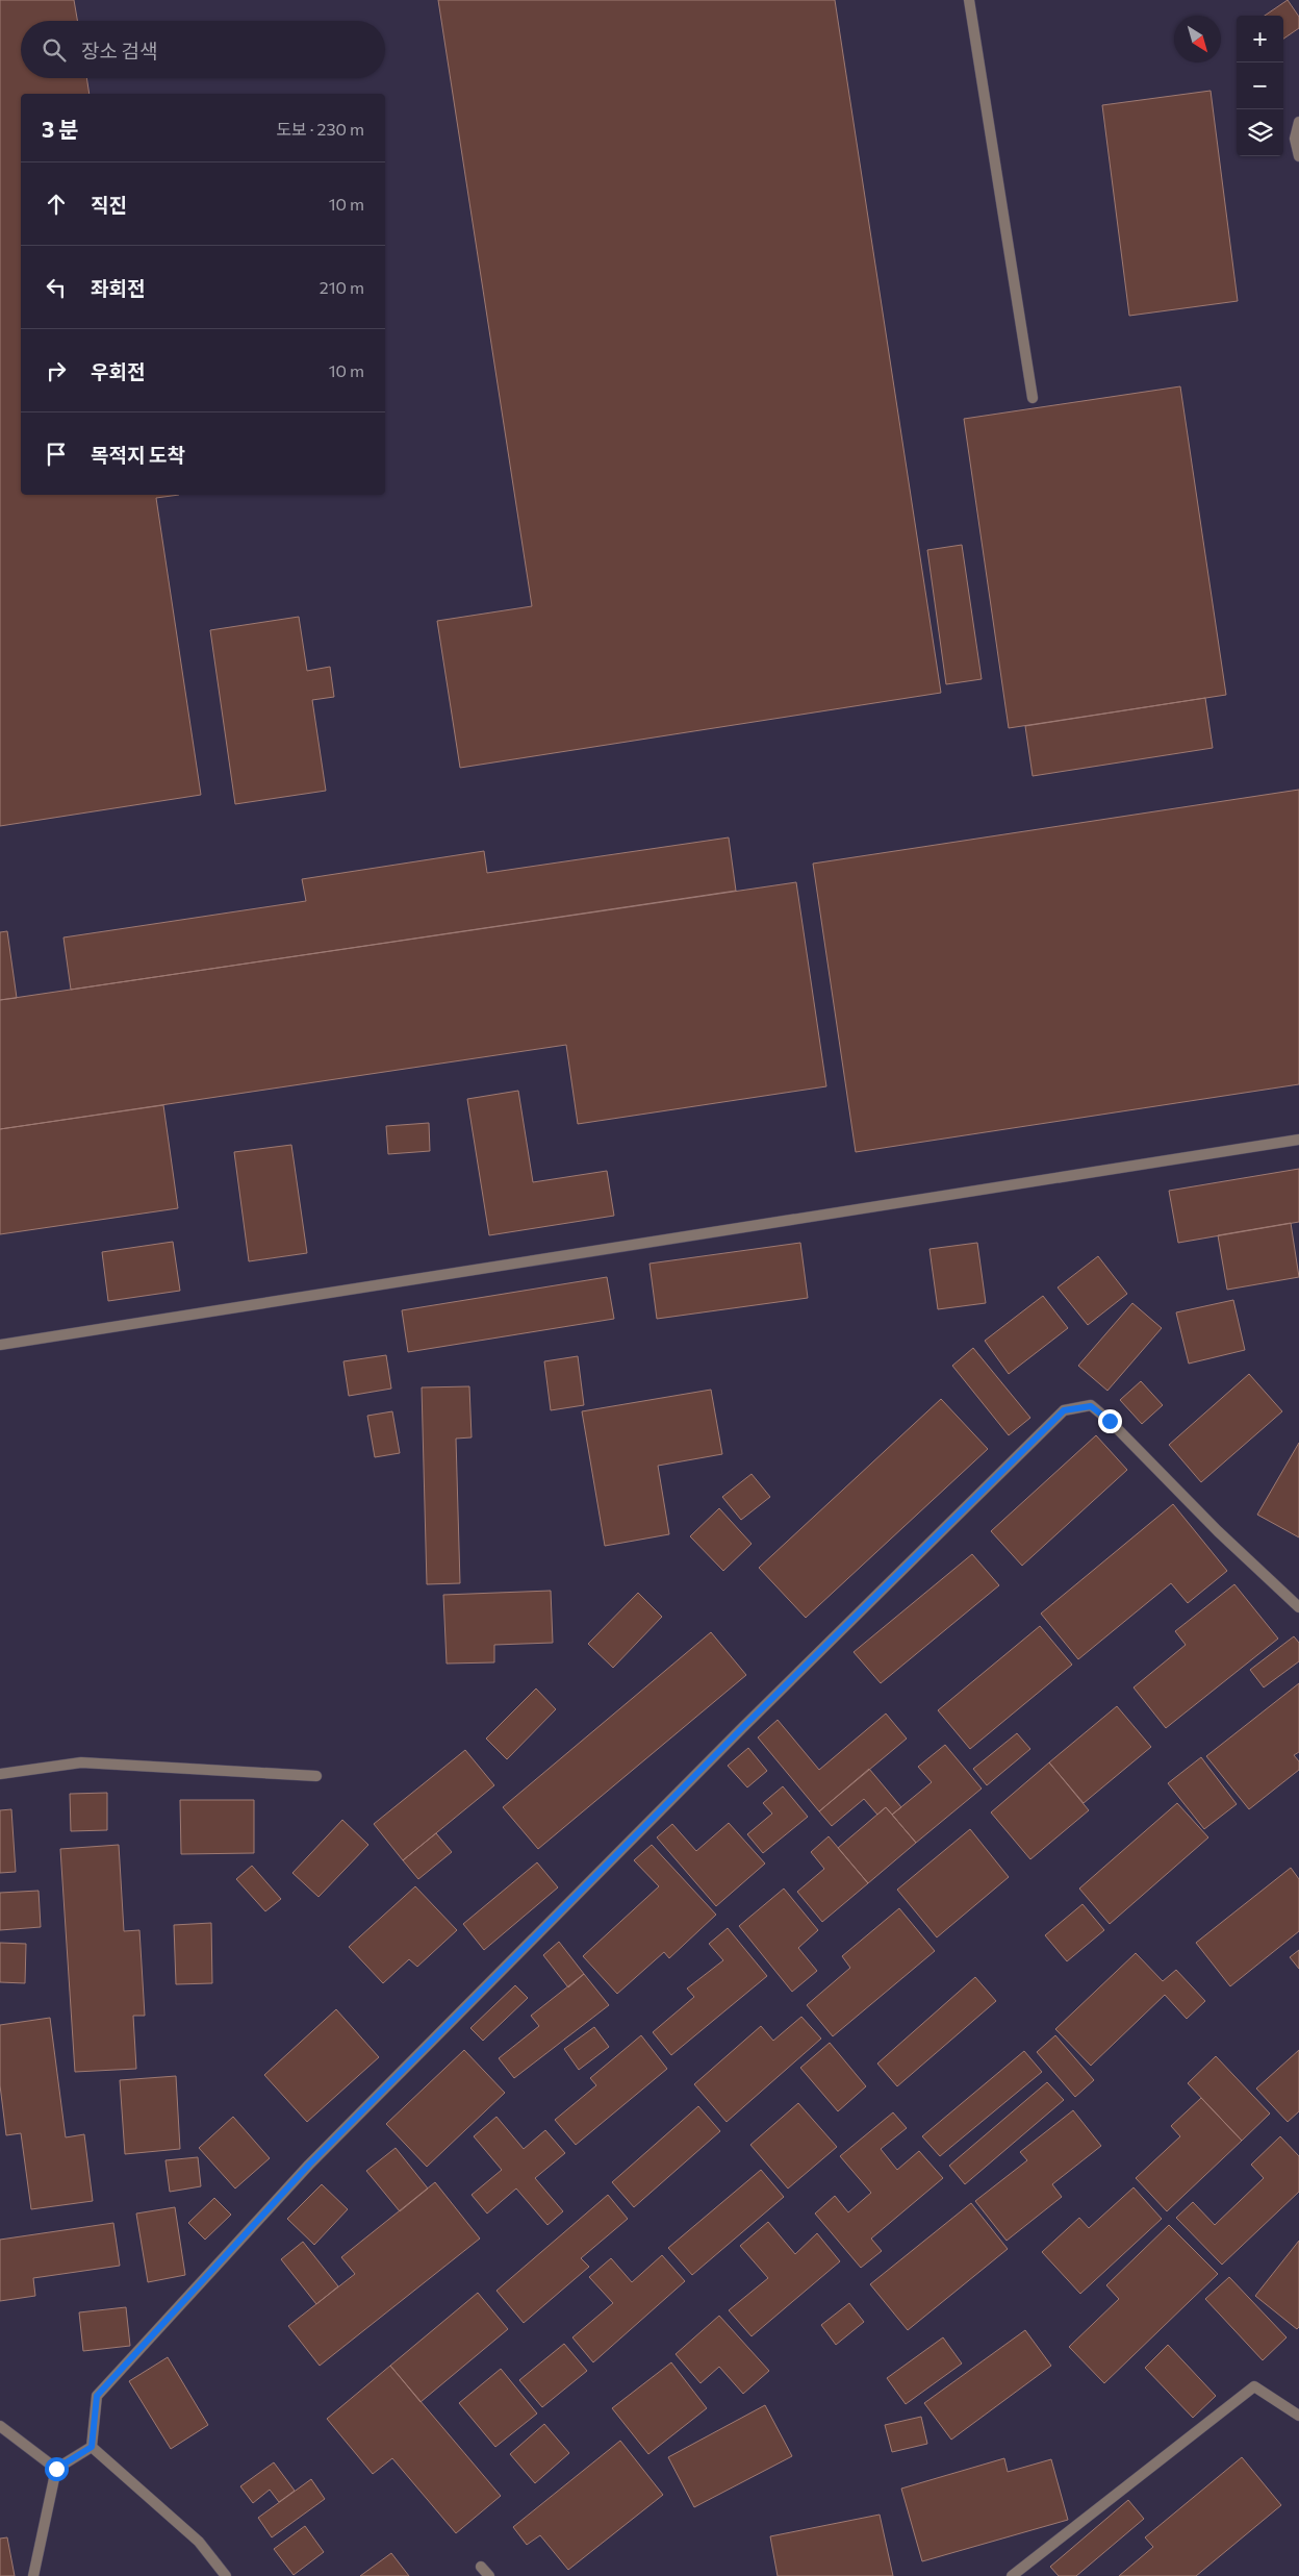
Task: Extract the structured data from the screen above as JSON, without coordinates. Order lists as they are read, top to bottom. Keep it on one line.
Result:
{"north":"bottom right","page":{"map_buttons":["+","−"],"search":"장소 검색","heading":["3 분","도보 · 230 m"],"list":[["직진","10 m"],["좌회전","210 m"],["우회전","10 m"],"목적지 도착"]}}
